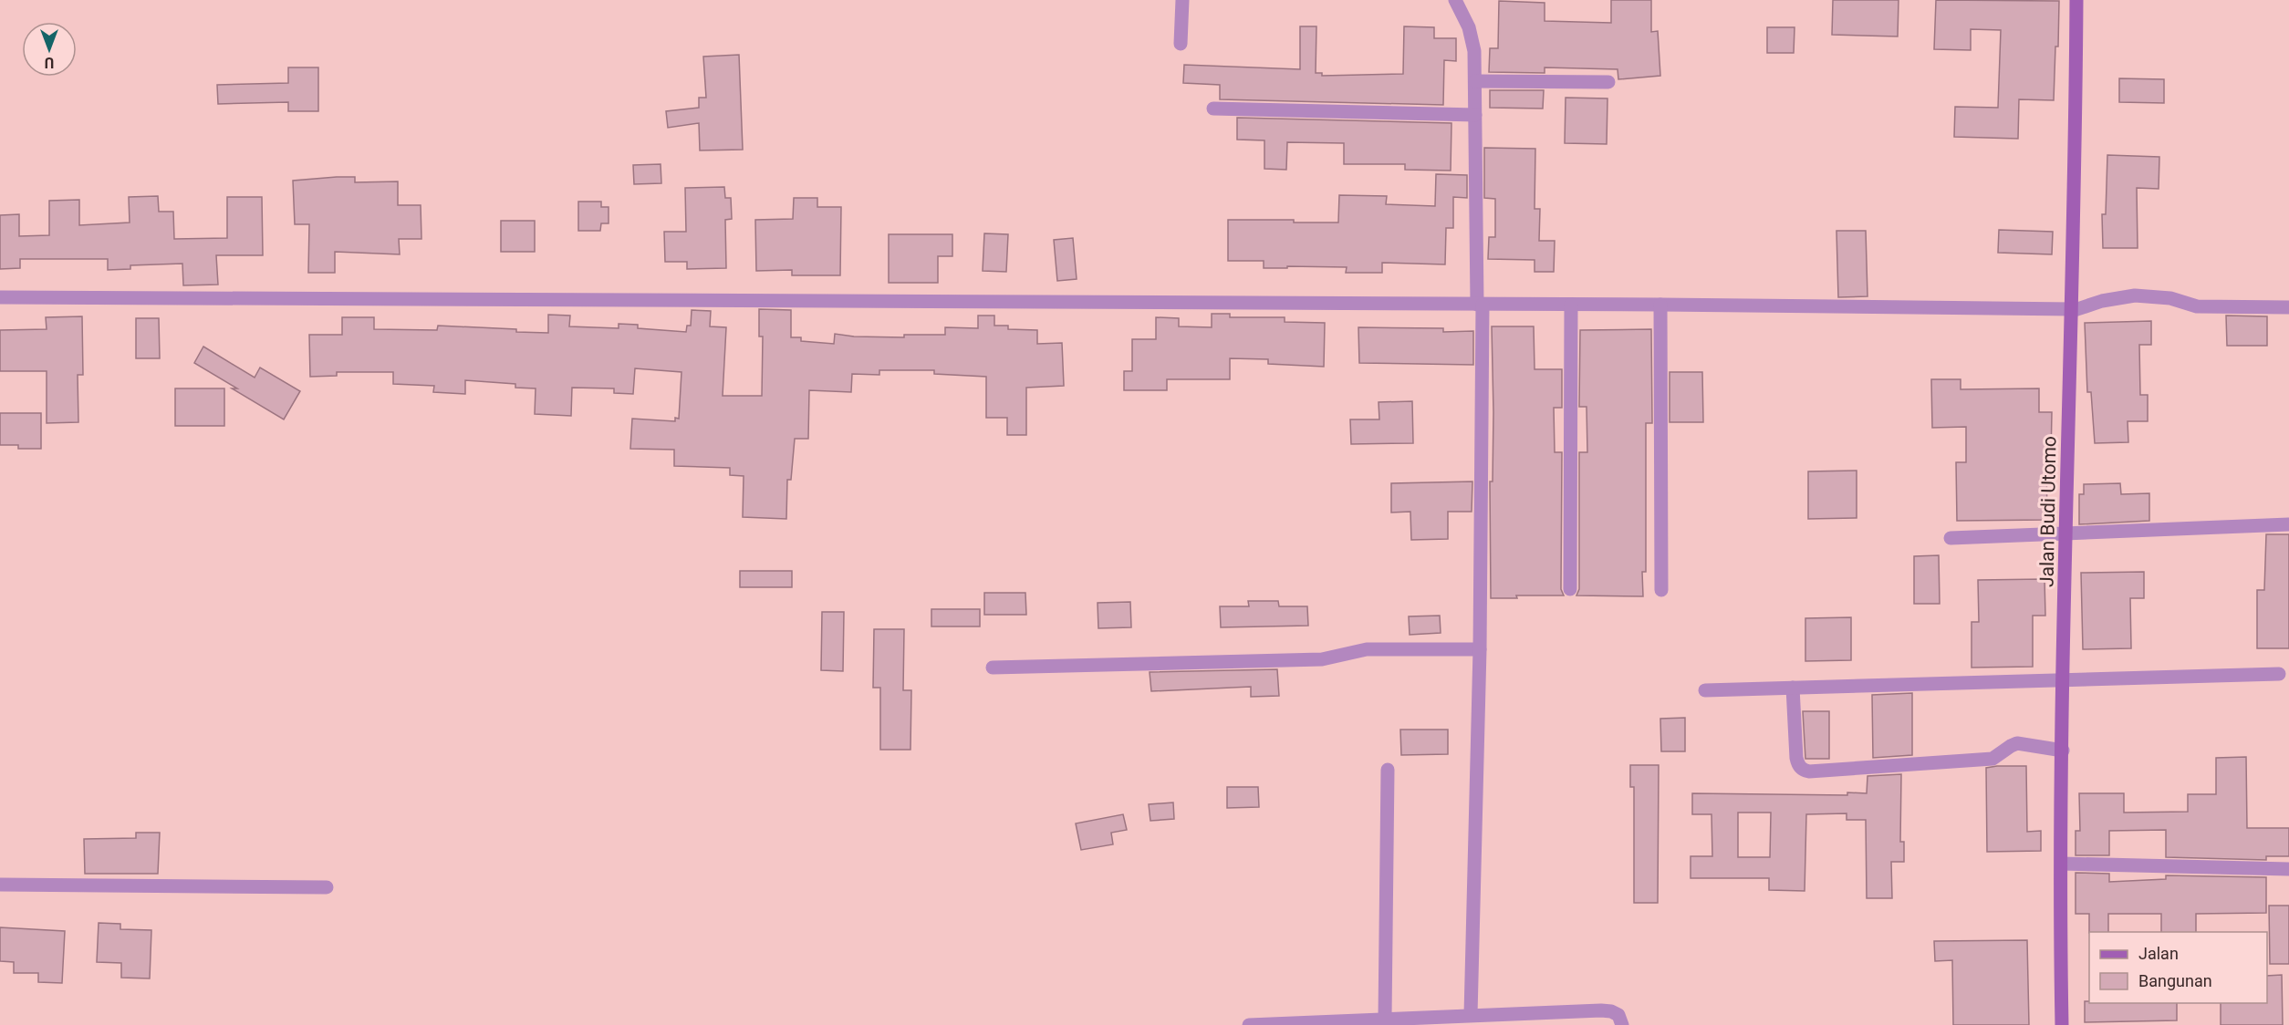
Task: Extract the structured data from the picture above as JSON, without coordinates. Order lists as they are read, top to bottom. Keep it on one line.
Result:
{"streets":{"street":["Jalan Budi Utomo"]},"legend":["Jalan","Bangunan"],"north":"bottom"}
